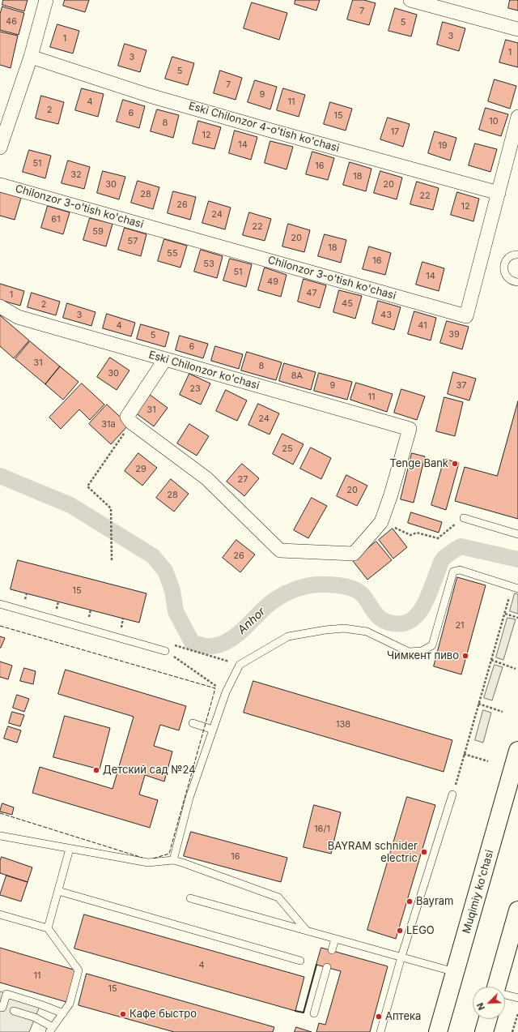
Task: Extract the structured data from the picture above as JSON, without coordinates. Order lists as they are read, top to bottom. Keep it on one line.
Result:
{"streets":{"main road":["Muqimiy ko'chasi"],"street":["Eski Chilonzor 4-o'tish ko'chasi","Chilonzor 3-o'tish ko'chasi","Eski Chilonzor ko'chasi"]},"crossings":[["Eski Chilonzor 4-o'tish ko'chasi","Chilonzor 3-o'tish ko'chasi"]],"water":["Anhor"],"places":["Tenge Bank","Чимкент пиво","Детский сад №24","BAYRAM schnider electric","Bayram","LEGO","Кафе быстро","Аптека"],"house_numbers":["7","46","5","3","1","1","3","5","7","9","4","11","2","6","15","10","8","17","12","14","19","51","16","32","18","30","20","28","22","26","12","24","61","22","59","20","57","18","55","16","53","51","14","49","47","1","45","2","3","43","4","41","39","5","6","31","8","30","8A","9","37","23","11","31","24","31a","25","29","27","20","28","26","15","21","138","16/1","16","4","11","15"],"north":"bottom left"}
